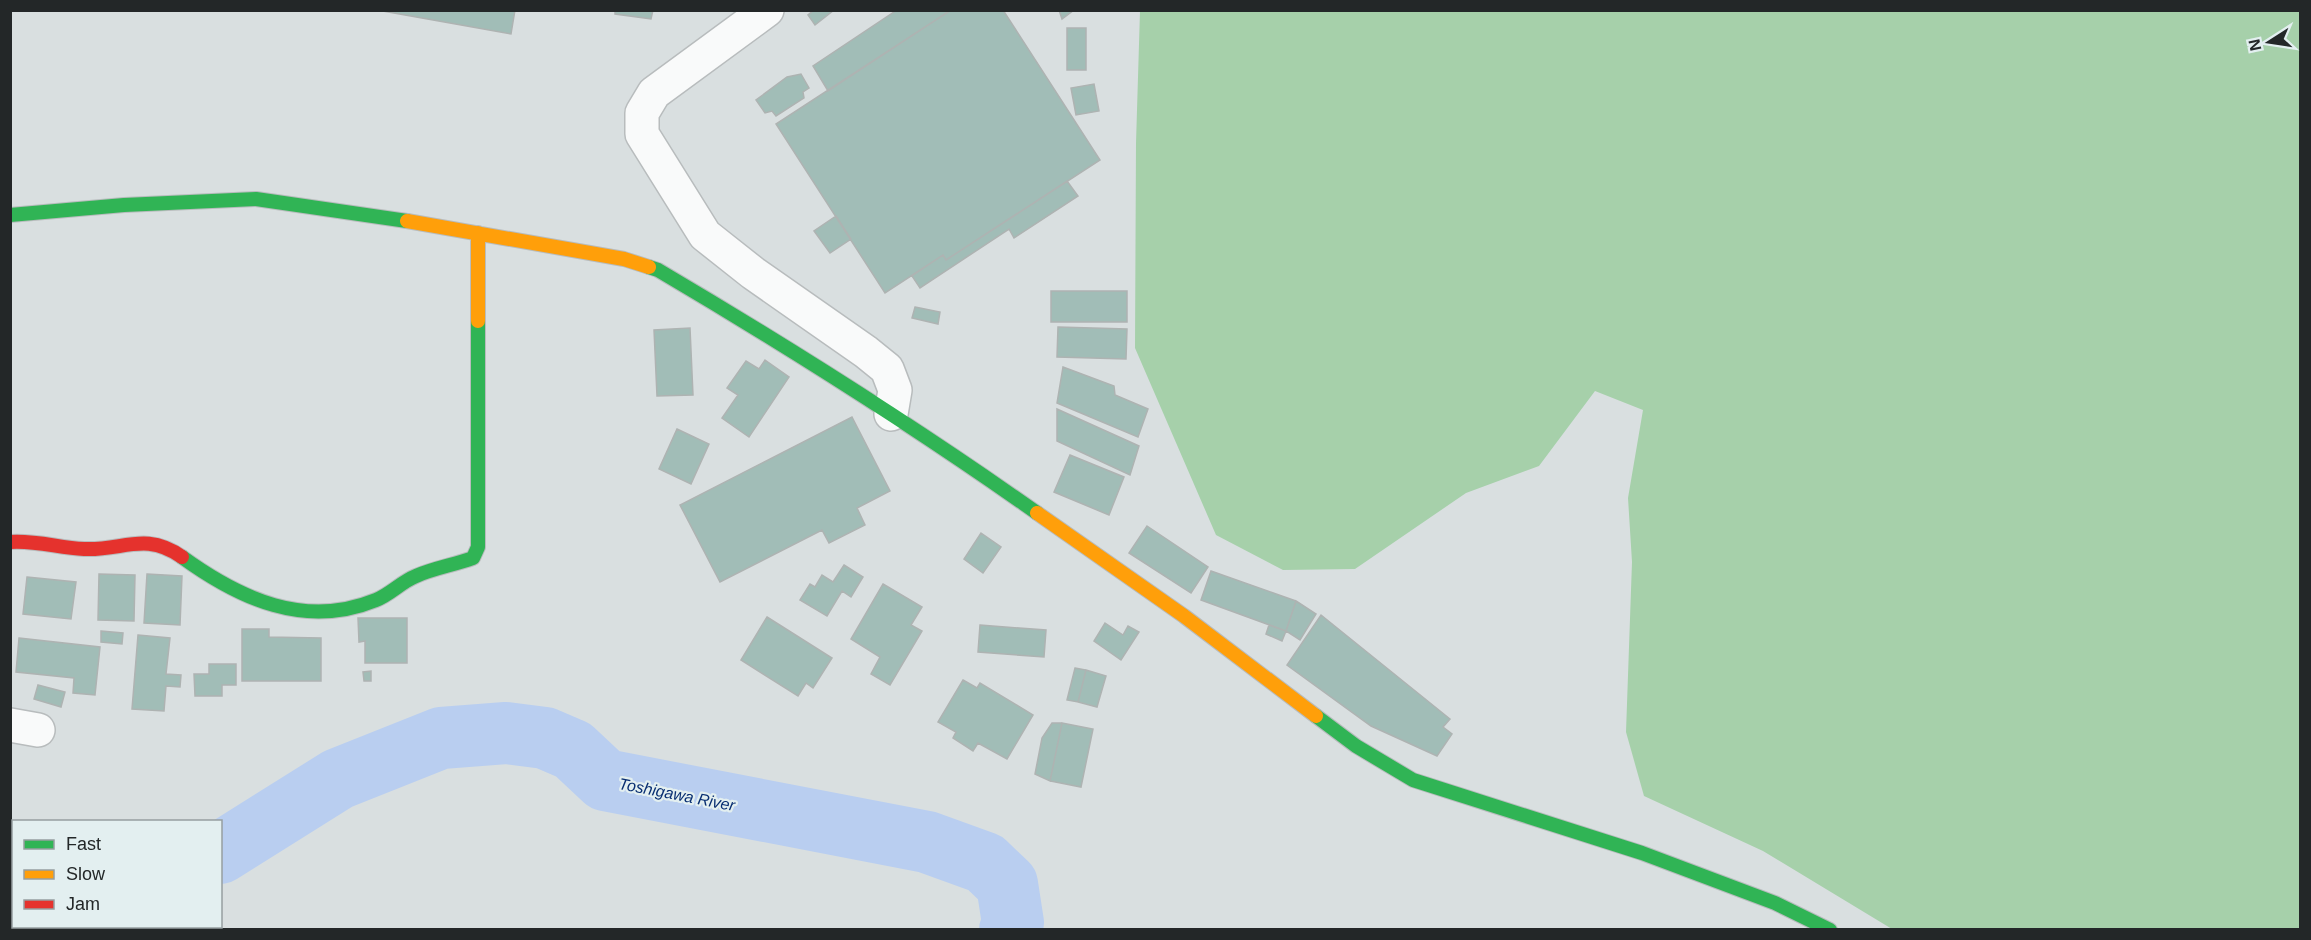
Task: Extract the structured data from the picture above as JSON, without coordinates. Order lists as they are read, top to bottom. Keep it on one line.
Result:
{"water":["Toshigawa River"],"legend":["Fast","Slow","Jam"],"north":"left"}
